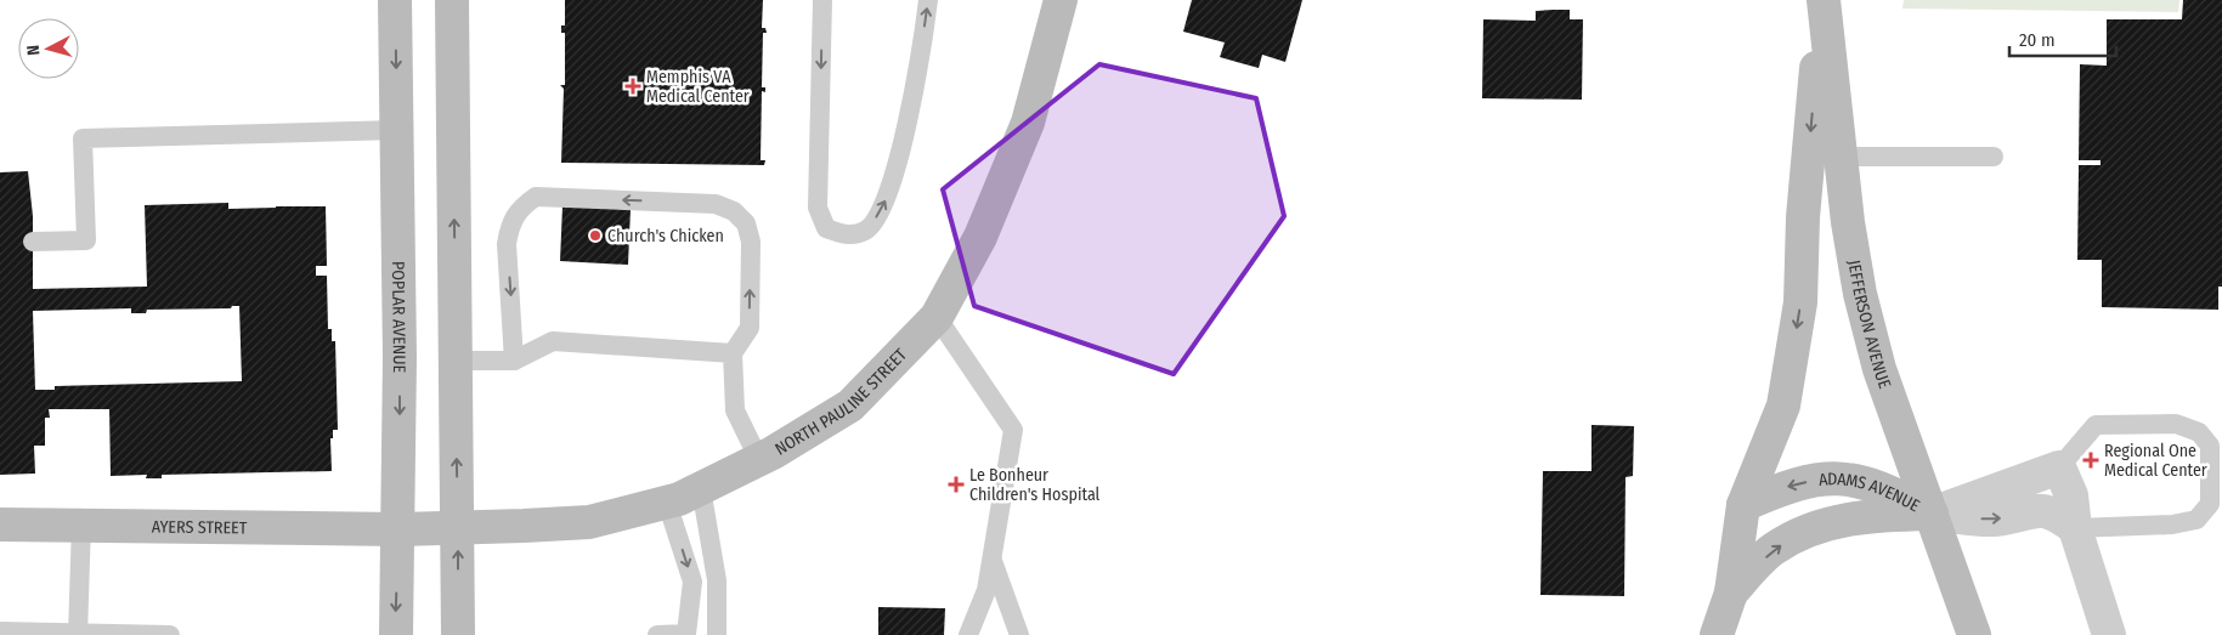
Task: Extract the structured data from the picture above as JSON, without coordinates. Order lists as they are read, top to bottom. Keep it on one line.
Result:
{"streets":{"main road":["POPLAR AVENUE","JEFFERSON AVENUE","NORTH PAULINE STREET","ADAMS AVENUE","AYERS STREET"]},"crossings":[["POPLAR AVENUE","NORTH PAULINE STREET"],["POPLAR AVENUE","AYERS STREET"],["JEFFERSON AVENUE","ADAMS AVENUE"],["NORTH PAULINE STREET","AYERS STREET"]],"places":{"health":["Memphis VA Medical Center","Regional One Medical Center","Le Bonheur Children's Hospital"],"other":["Church's Chicken"]},"scale_bar":"20 m","north":"left"}
